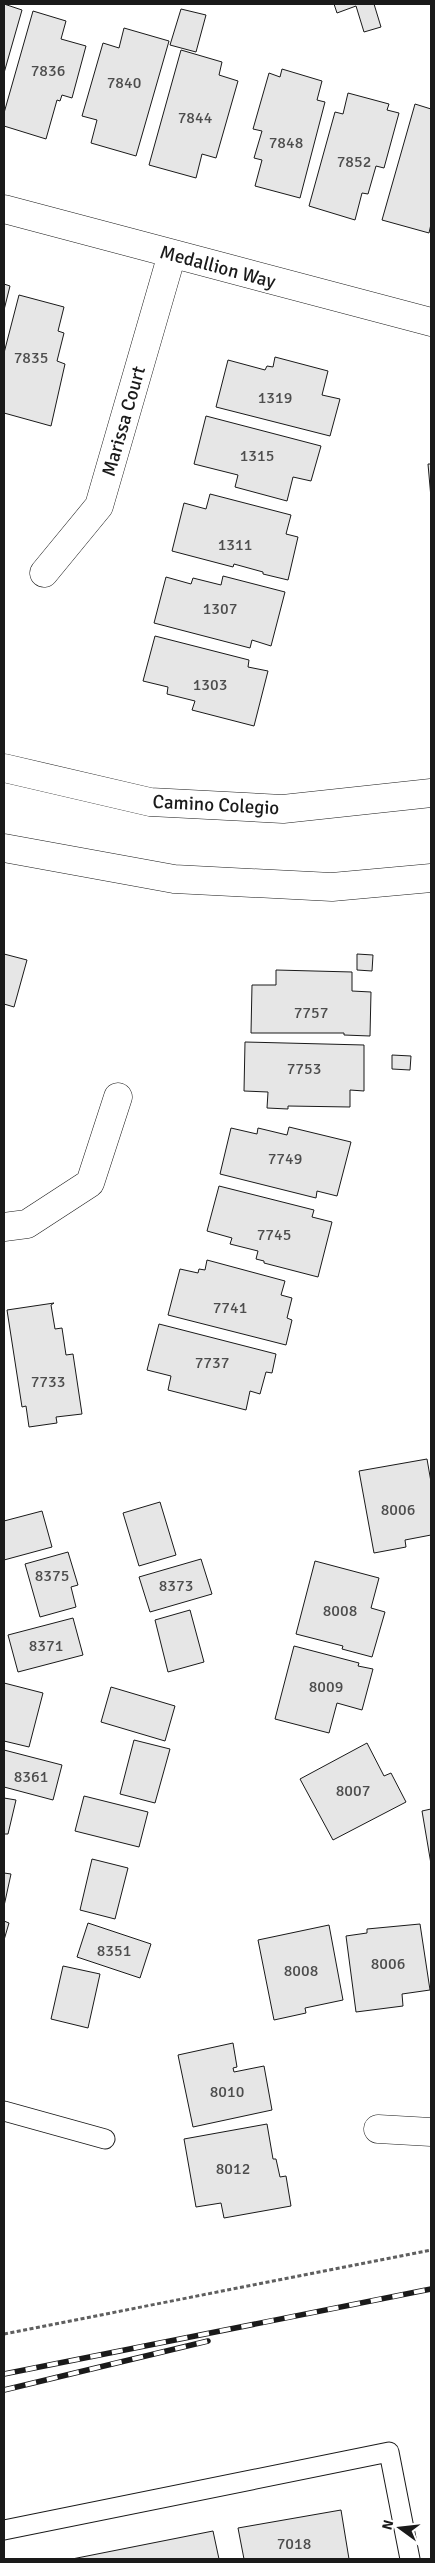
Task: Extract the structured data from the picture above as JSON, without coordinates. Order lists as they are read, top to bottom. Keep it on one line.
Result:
{"streets":{"street":["Medallion Way","Marissa Court","Camino Colegio"]},"crossings":[["Medallion Way","Marissa Court"]],"house_numbers":["7836","7840","7844","7848","7852","7835","1319","1315","1311","1307","1303","7757","7753","7749","7745","7741","7737","7733","8006","8375","8373","8008","8371","8009","8361","8007","8351","8006","8008","8010","8012","7018"],"north":"left"}
